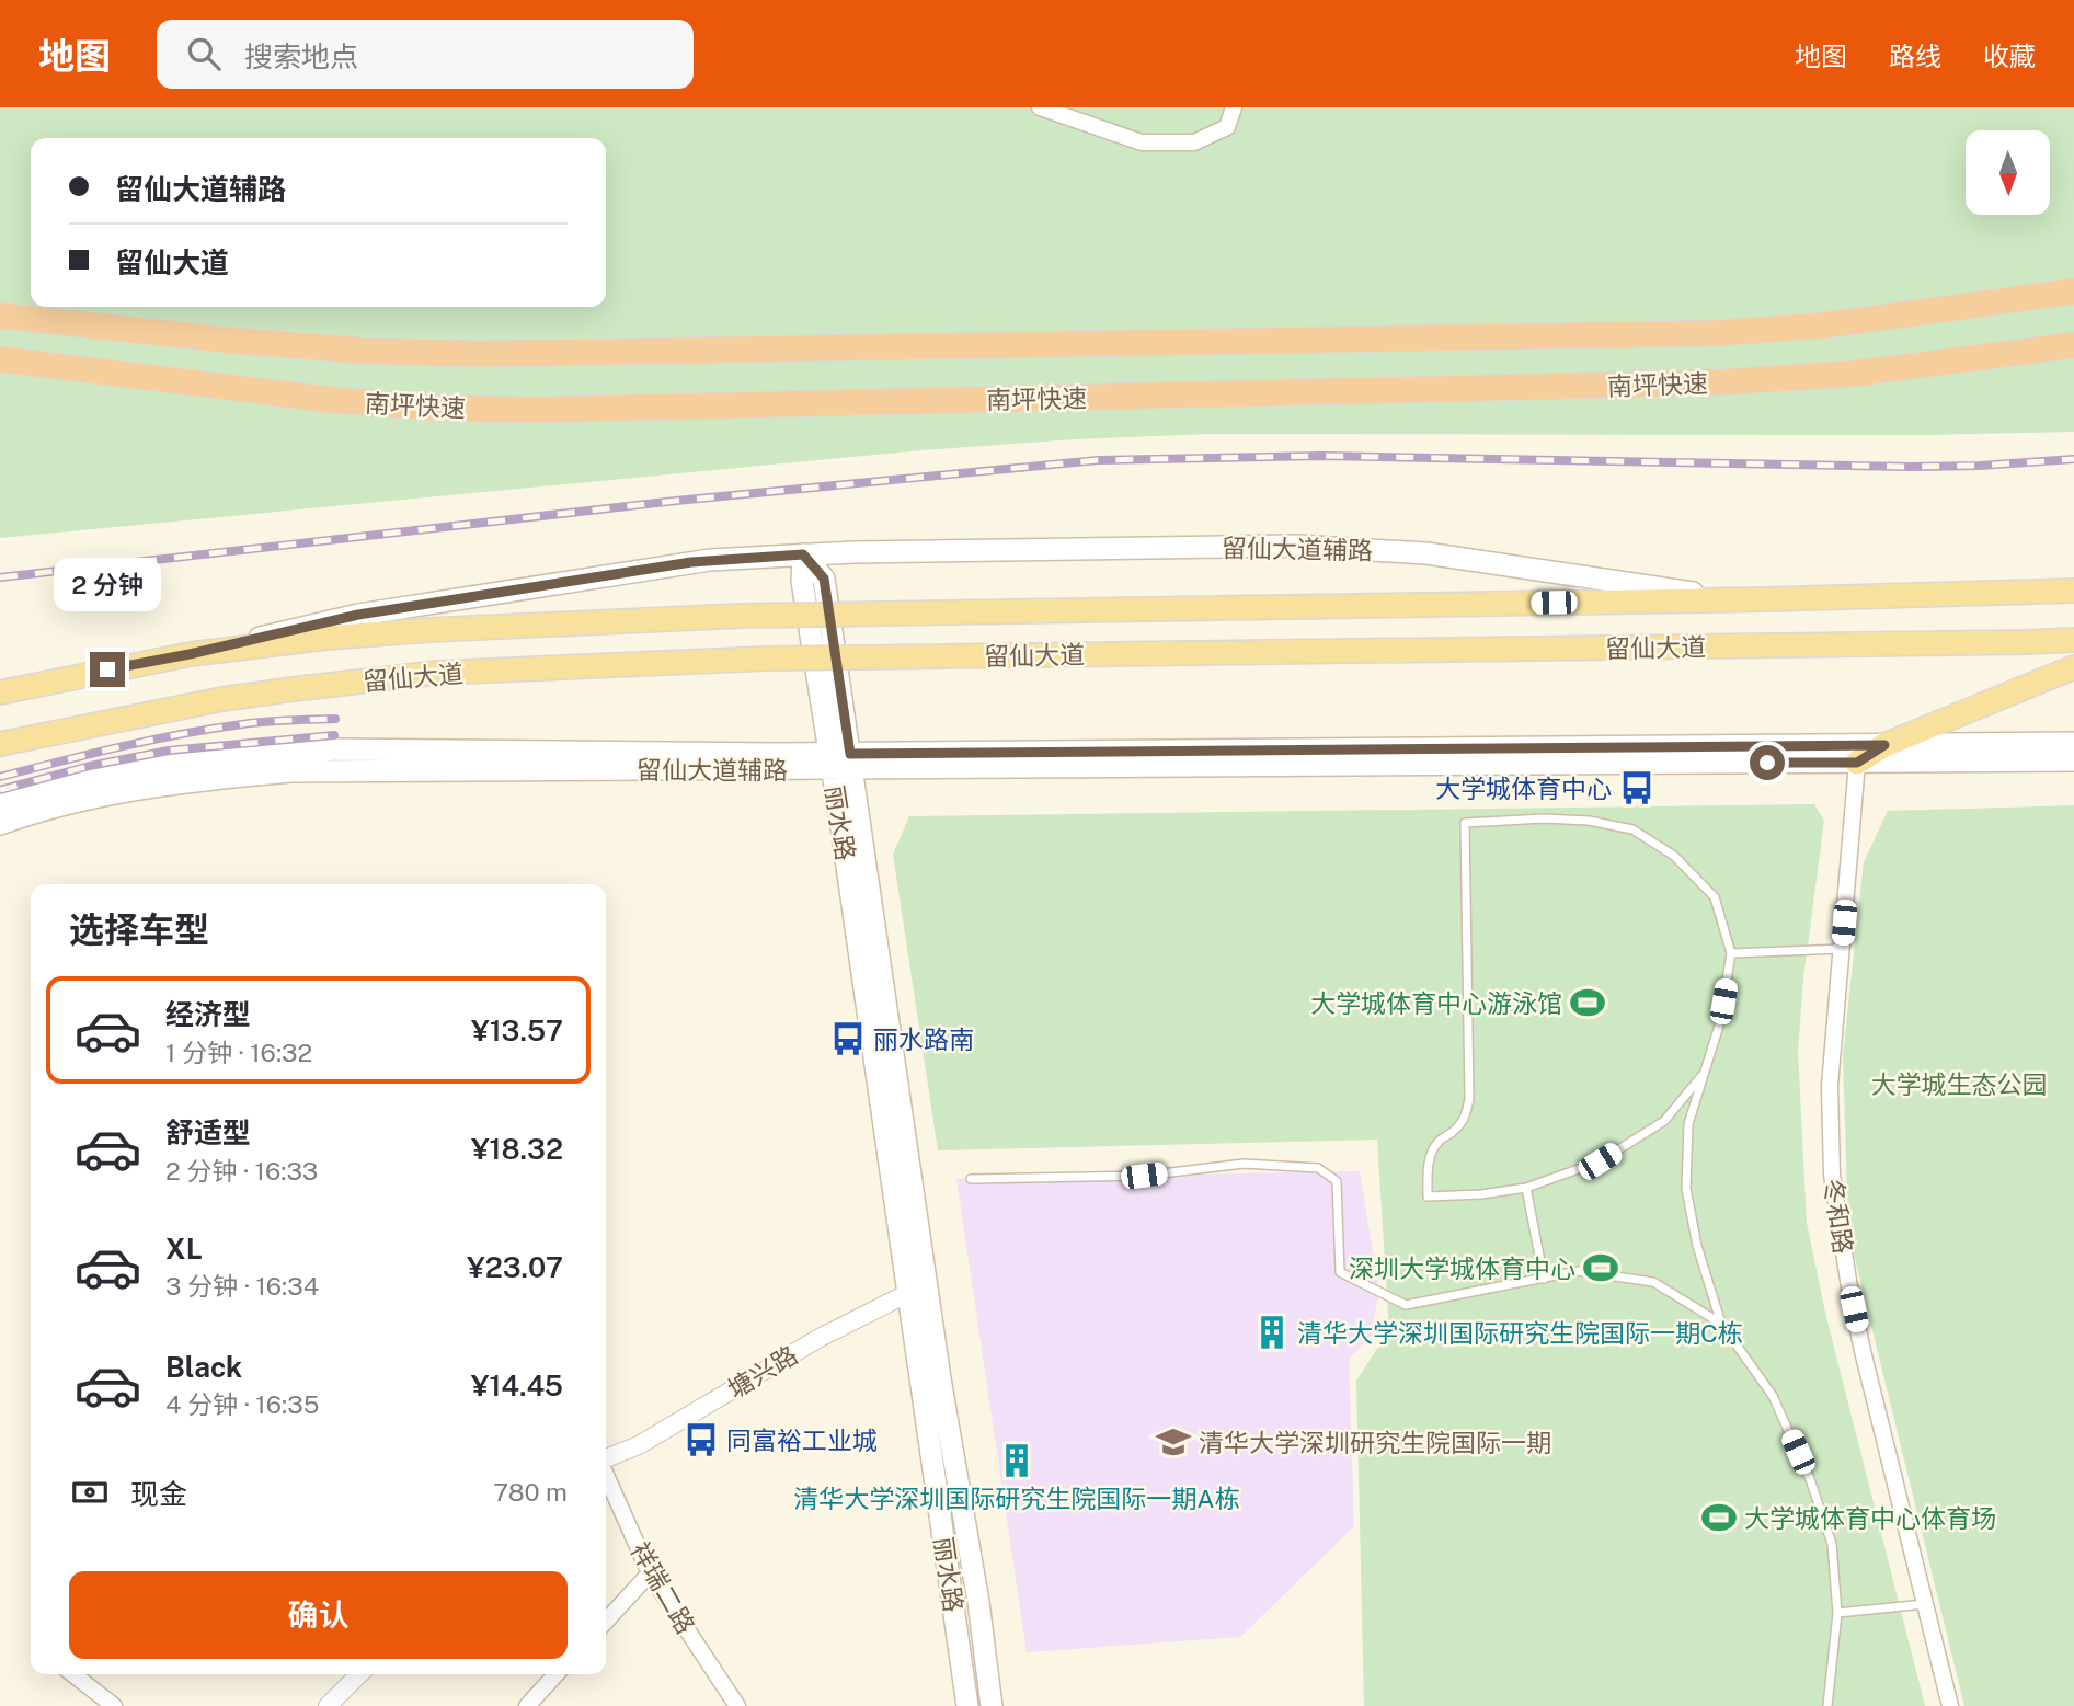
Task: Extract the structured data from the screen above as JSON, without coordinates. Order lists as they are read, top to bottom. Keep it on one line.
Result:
{"streets":{"highway":["南坪快速"],"main road":["留仙大道辅路","留仙大道","丽水路"],"street":["冬和路","塘兴路","祥瑞二路"]},"crossings":[["留仙大道辅路","留仙大道"],["留仙大道辅路","丽水路"],["留仙大道辅路","冬和路"],["丽水路","塘兴路"]],"parks":["大学城生态公园"],"places":{"bus stop":["大学城体育中心","丽水路南","同富裕工业城"],"sports":["大学城体育中心游泳馆","深圳大学城体育中心","大学城体育中心体育场"],"building":["清华大学深圳国际研究生院国际一期C栋","清华大学深圳国际研究生院国际一期A栋"],"school or university":["清华大学深圳研究生院国际一期"]},"north":"bottom","page":{"header":"地图","search":"搜索地点","nav":["地图","路线","收藏"],"banner":["留仙大道辅路","留仙大道"],"bubble":"2 分钟","heading":"选择车型","list":[{"name":"经济型","note":"1 分钟 · 16:32","value":"¥13.57"},{"name":"舒适型","note":"2 分钟 · 16:33","value":"¥18.32"},{"name":"XL","note":"3 分钟 · 16:34","value":"¥23.07"},{"name":"Black","note":"4 分钟 · 16:35","value":"¥14.45"}],"pay":["现金","780 m"],"buttons":"确认"}}
